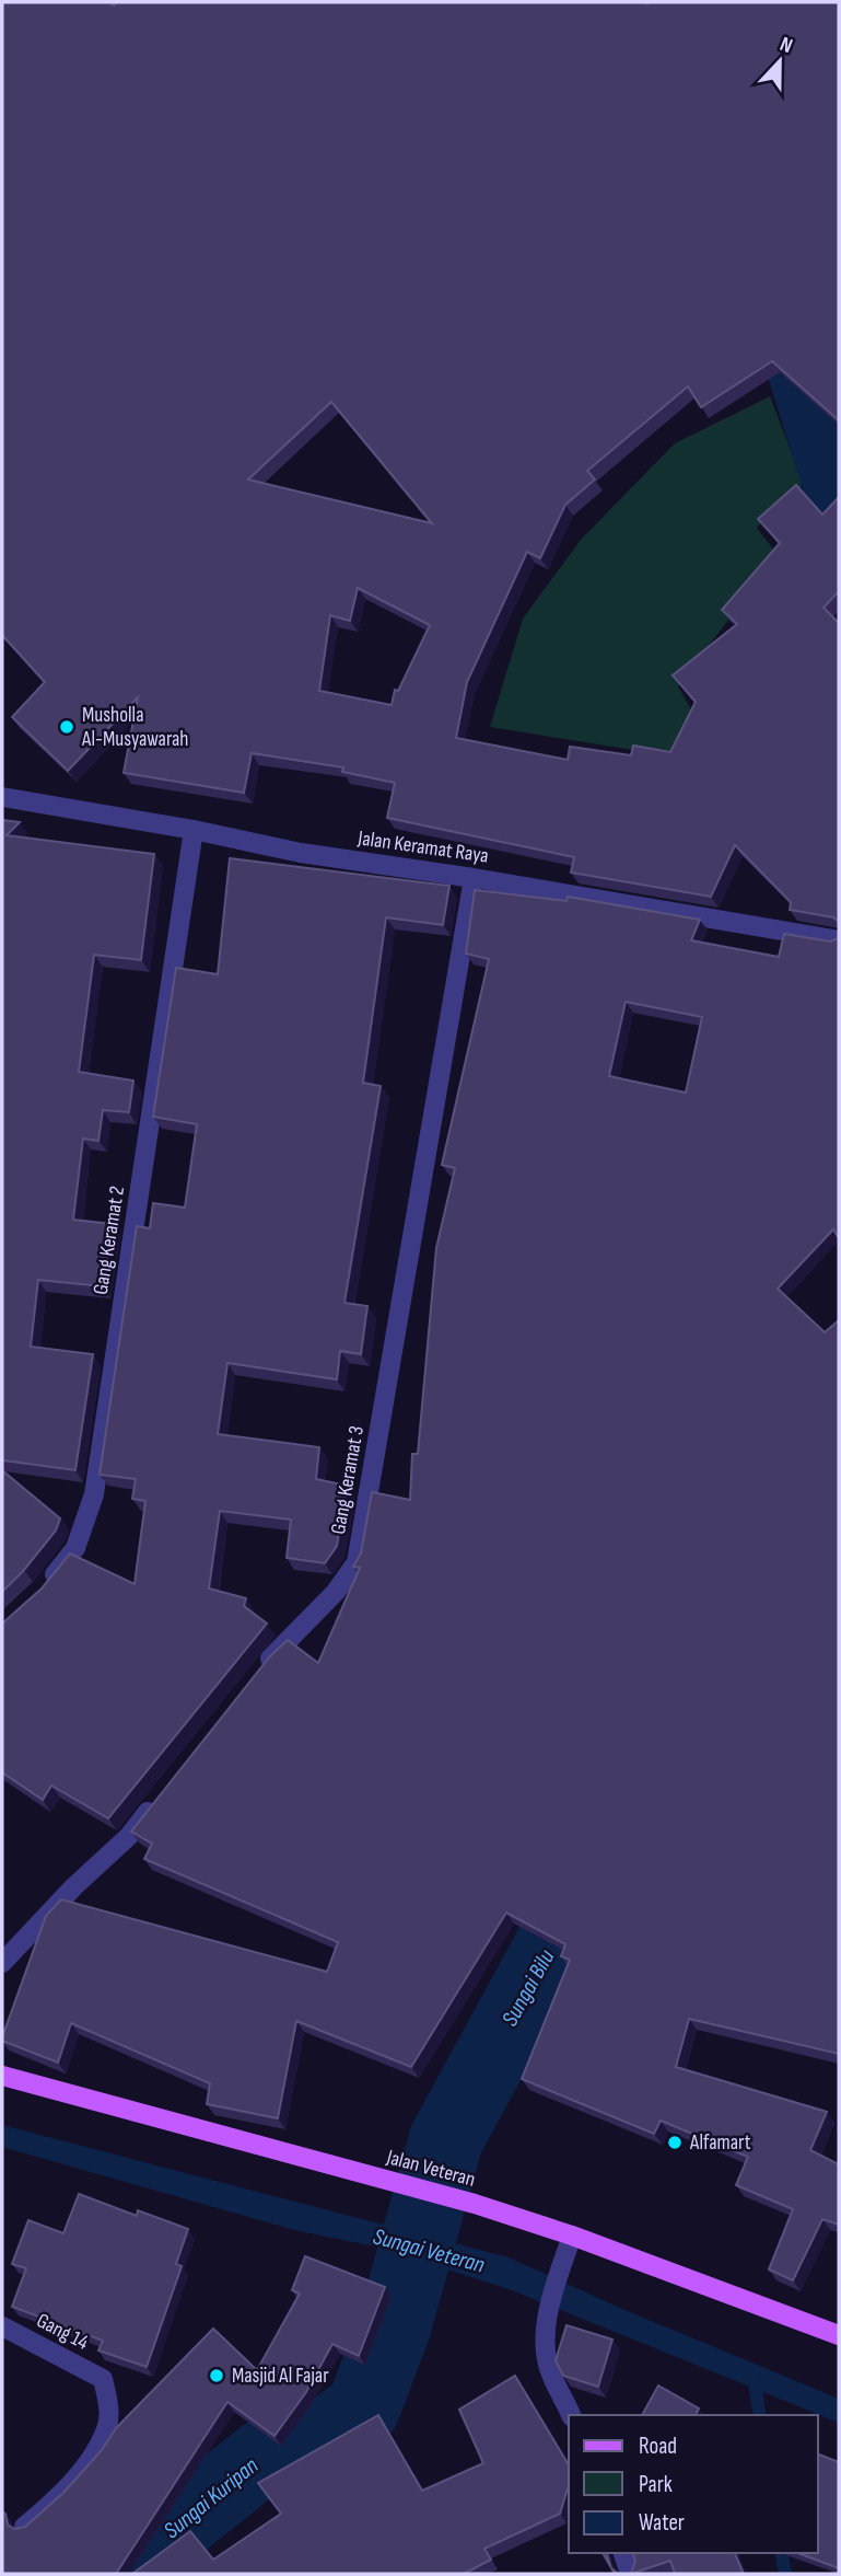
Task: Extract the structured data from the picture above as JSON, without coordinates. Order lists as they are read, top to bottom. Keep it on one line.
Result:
{"streets":{"main road":["Jalan Veteran"],"street":["Jalan Keramat Raya","Gang Keramat 2","Gang Keramat 3","Gang 14"]},"crossings":[["Jalan Keramat Raya","Gang Keramat 2"],["Jalan Keramat Raya","Gang Keramat 3"]],"water":["Sungai Bilu","Sungai Veteran","Sungai Kuripan"],"places":["Musholla Al-Musyawarah","Alfamart","Masjid Al Fajar"],"legend":["Road","Park","Water"],"north":"top"}
